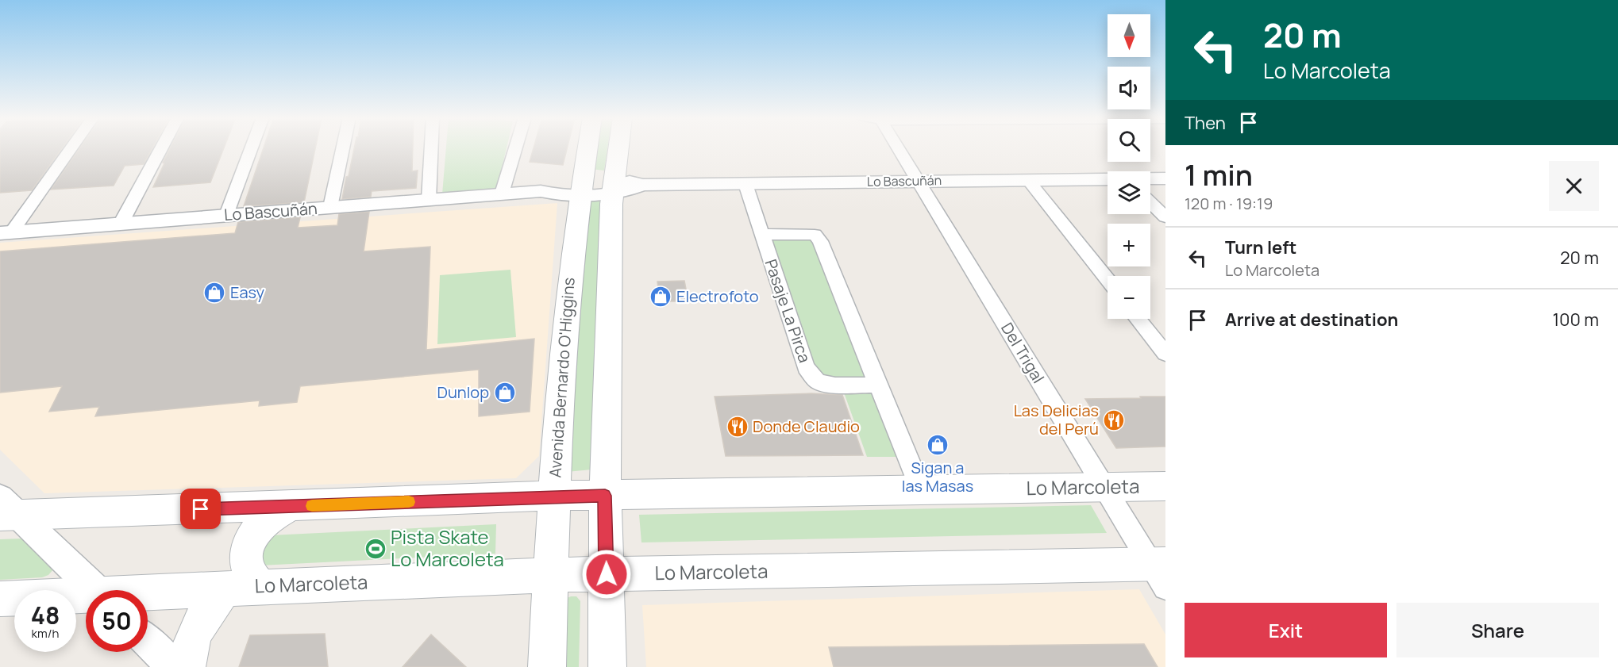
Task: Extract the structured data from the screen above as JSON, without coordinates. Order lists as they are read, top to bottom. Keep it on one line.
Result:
{"streets":{"main road":["Avenida Bernardo O'Higgins","Lo Marcoleta"],"street":["Lo Bascuñán","Pasaje La Pirca","Del Trigal"]},"crossings":[["Lo Bascuñán","Pasaje La Pirca"],["Lo Bascuñán","Del Trigal"],["Lo Bascuñán","Avenida Bernardo O'Higgins"],["Pasaje La Pirca","Lo Marcoleta"],["Del Trigal","Lo Marcoleta"],["Avenida Bernardo O'Higgins","Lo Marcoleta"]],"places":{"shop":["Easy","Electrofoto","Dunlop","Sigan a las Masas"],"restaurant":["Las Delicias del Perú","Donde Claudio"],"sports":["Pista Skate Lo Marcoleta"]},"north":"bottom","page":{"turn":["20 m","Lo Marcoleta"],"map_buttons":["+","−"],"then":"Then","heading":["1 min","120 m · 19:19"],"list":[{"name":"Turn left","note":"Lo Marcoleta","value":"20 m"},{"name":"Arrive at destination","value":"100 m"}],"speed":"48 km/h","limit":"50","buttons":["Exit","Share"]}}
